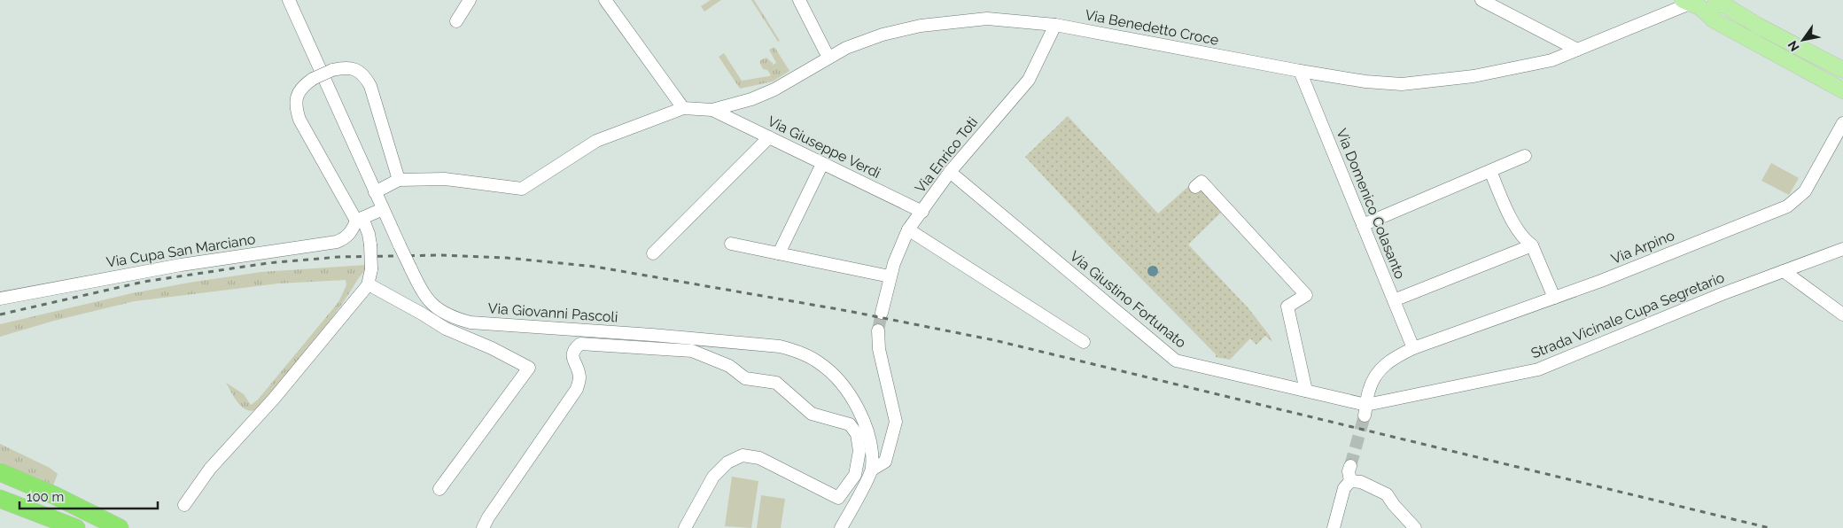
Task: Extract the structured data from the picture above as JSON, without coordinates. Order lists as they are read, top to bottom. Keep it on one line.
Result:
{"streets":{"street":["Via Benedetto Croce","Via Giuseppe Verdi","Via Enrico Toti","Via Domenico Colasanto","Via Arpino","Via Cupa San Marciano","Via Giustino Fortunato","Via Giovanni Pascoli","Strada Vicinale Cupa Segretario"]},"crossings":[["Via Benedetto Croce","Via Giuseppe Verdi"],["Via Benedetto Croce","Via Enrico Toti"],["Via Benedetto Croce","Via Domenico Colasanto"],["Via Benedetto Croce","Via Giovanni Pascoli"],["Via Giuseppe Verdi","Via Enrico Toti"],["Via Enrico Toti","Via Giustino Fortunato"],["Via Domenico Colasanto","Via Arpino"],["Via Arpino","Via Giustino Fortunato"],["Via Arpino","Strada Vicinale Cupa Segretario"],["Via Giustino Fortunato","Strada Vicinale Cupa Segretario"]],"scale_bar":"100 m","north":"bottom left"}
